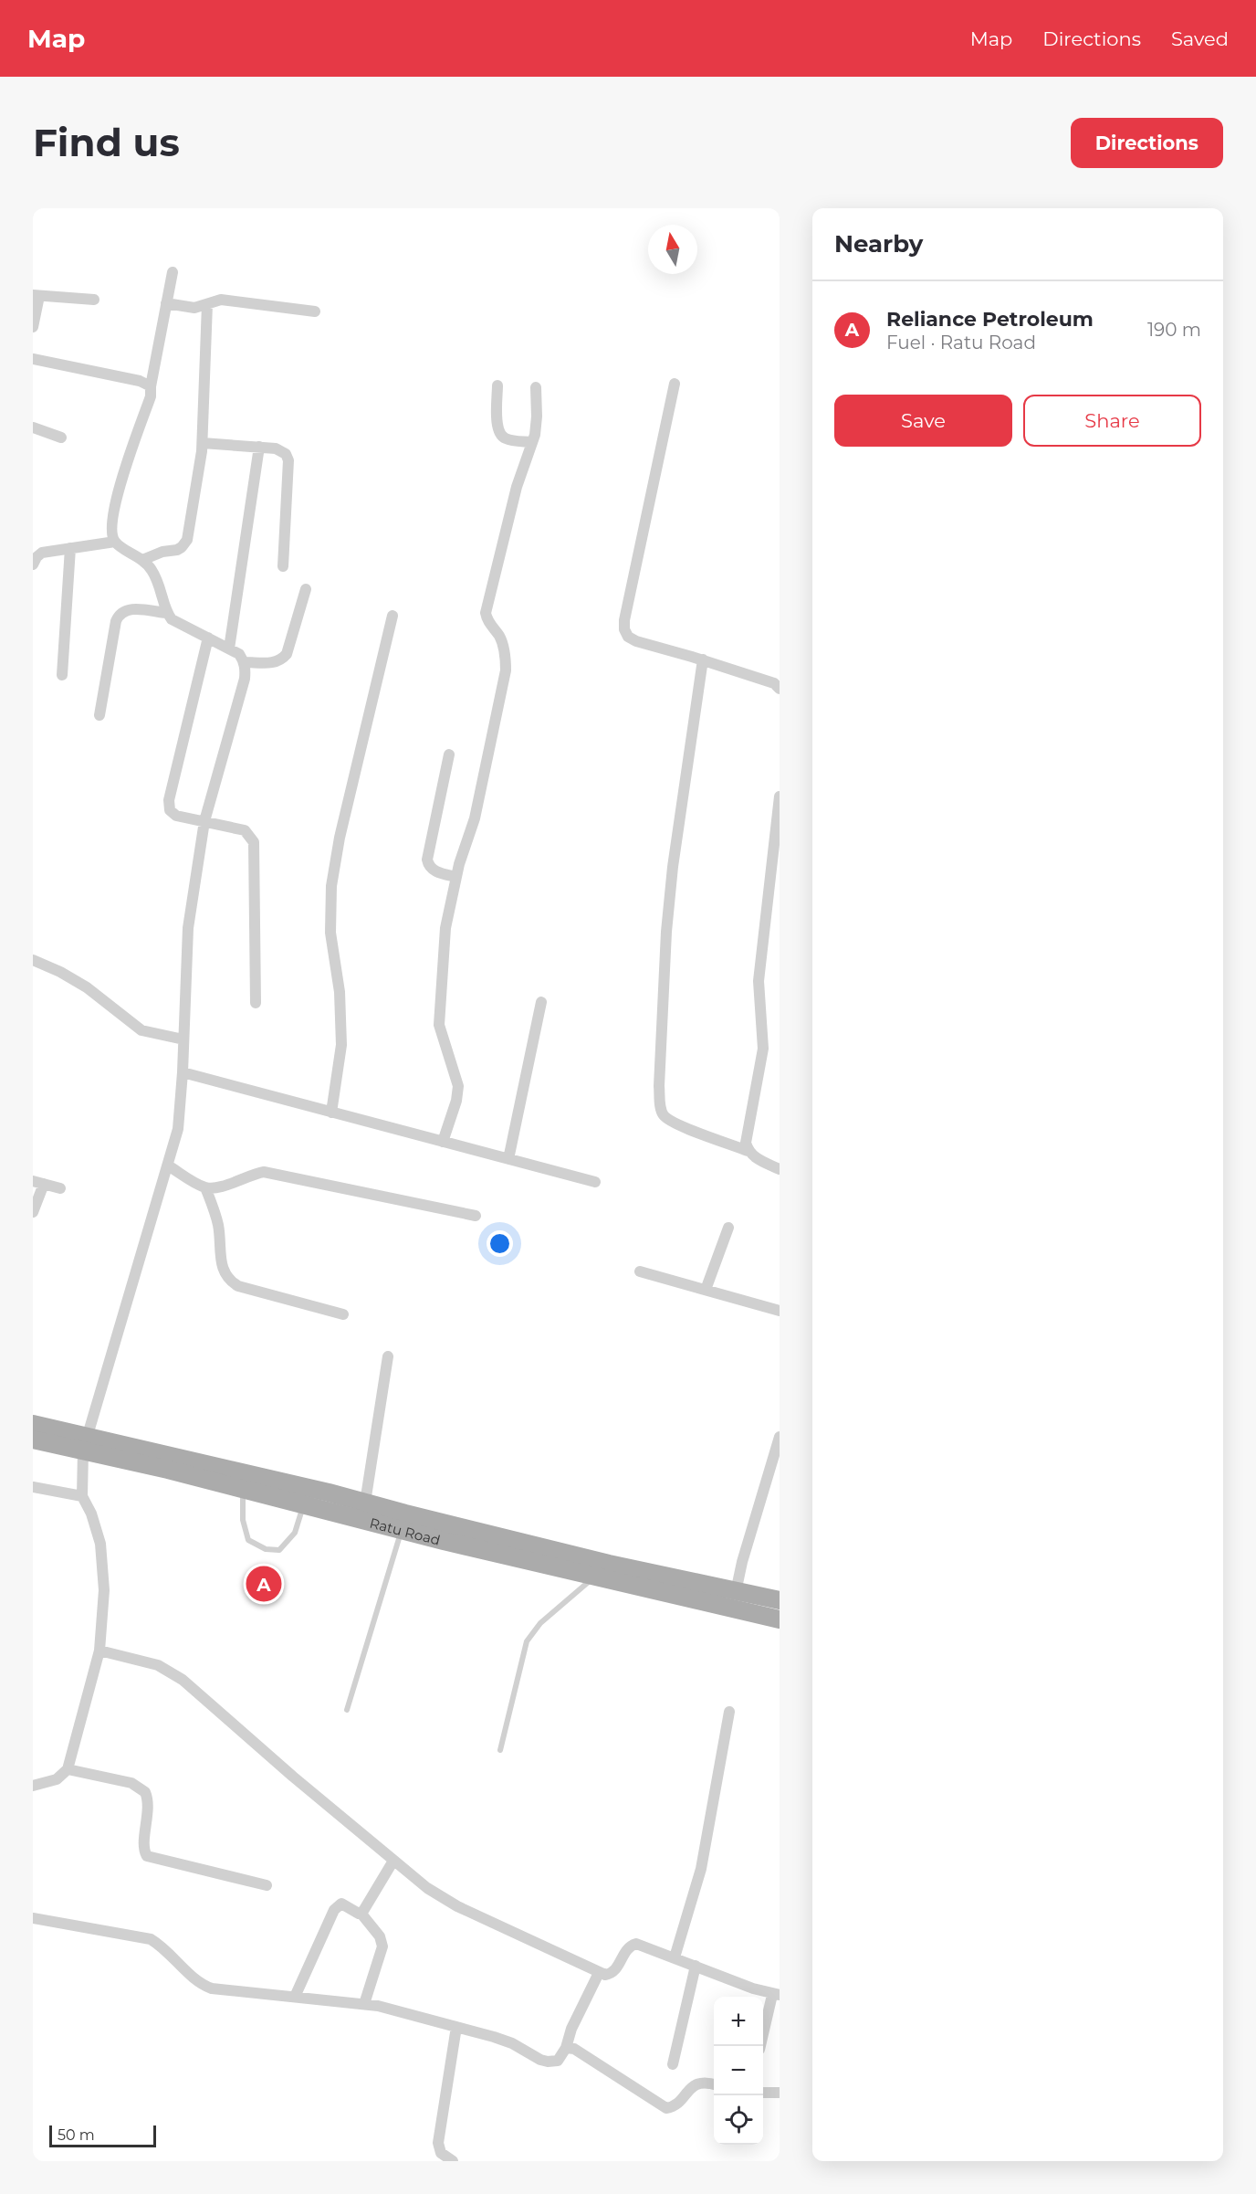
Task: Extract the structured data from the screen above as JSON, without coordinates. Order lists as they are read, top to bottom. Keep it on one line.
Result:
{"streets":{"main road":["Ratu Road"]},"scale_bar":"50 m","north":"top","page":{"header":"Map","nav":["Map","Directions","Saved"],"buttons":["Directions",["Save","Share"]],"title":"Find us","heading":"Nearby","list":[{"mark":"A","name":"Reliance Petroleum","note":"Fuel · Ratu Road","value":"190 m"}],"pins":"A","map_buttons":["+","−"],"scale":"50 m"}}
